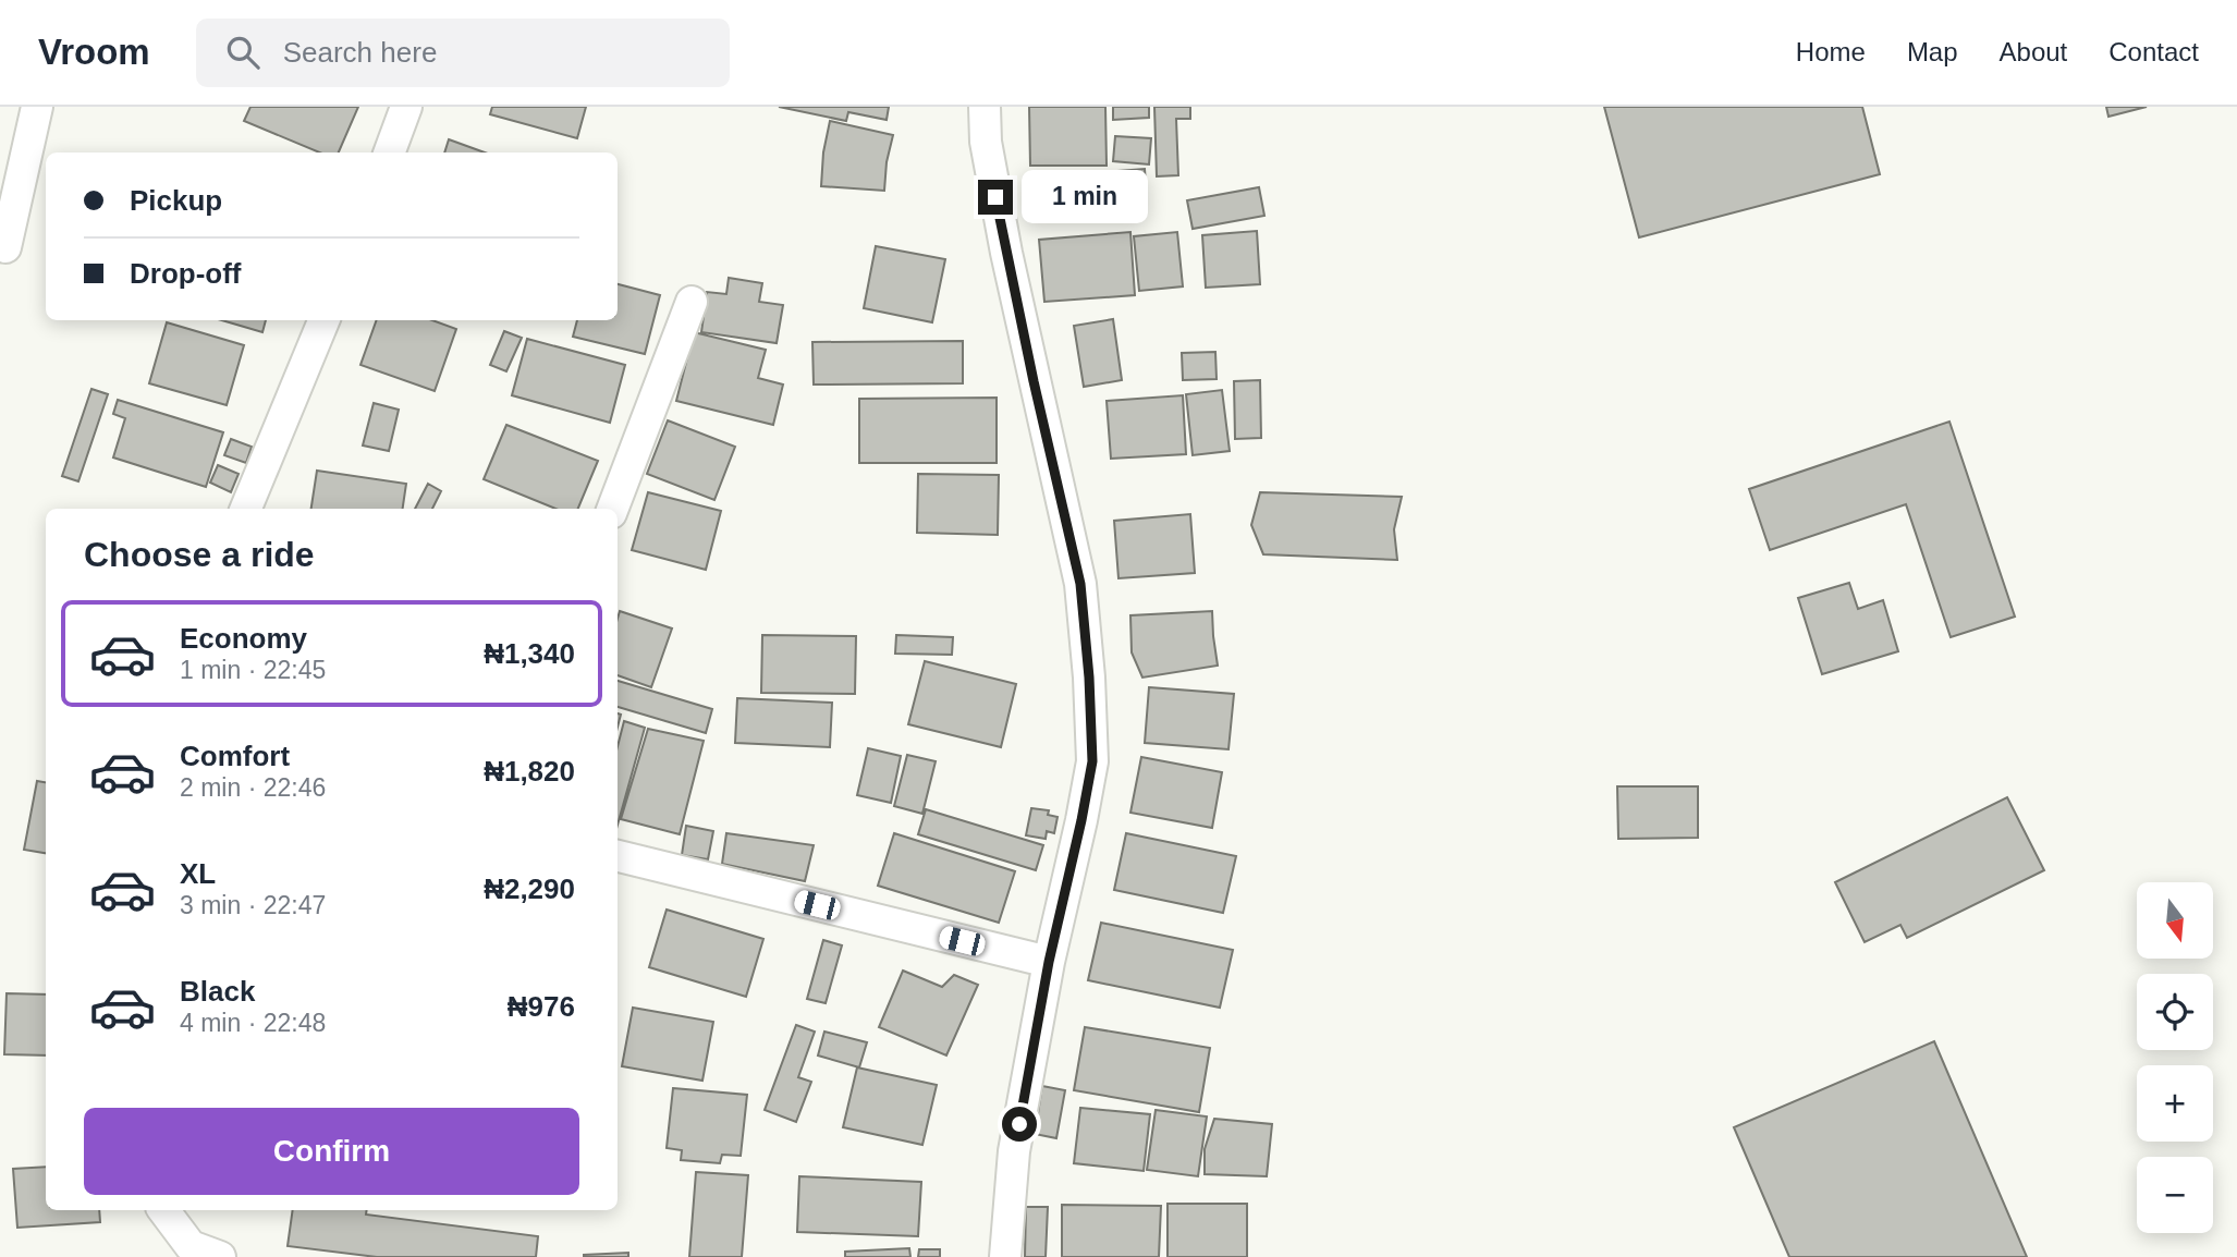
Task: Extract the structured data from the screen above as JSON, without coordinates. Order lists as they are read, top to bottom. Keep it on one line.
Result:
{"north":"bottom","page":{"header":"Vroom","search":"Search here","nav":["Home","Map","About","Contact"],"banner":["Pickup","Drop-off"],"bubble":"1 min","heading":"Choose a ride","list":[{"name":"Economy","note":"1 min · 22:45","value":"₦1,340"},{"name":"Comfort","note":"2 min · 22:46","value":"₦1,820"},{"name":"XL","note":"3 min · 22:47","value":"₦2,290"},{"name":"Black","note":"4 min · 22:48","value":"₦976"}],"map_buttons":["+","−"],"buttons":"Confirm"}}
